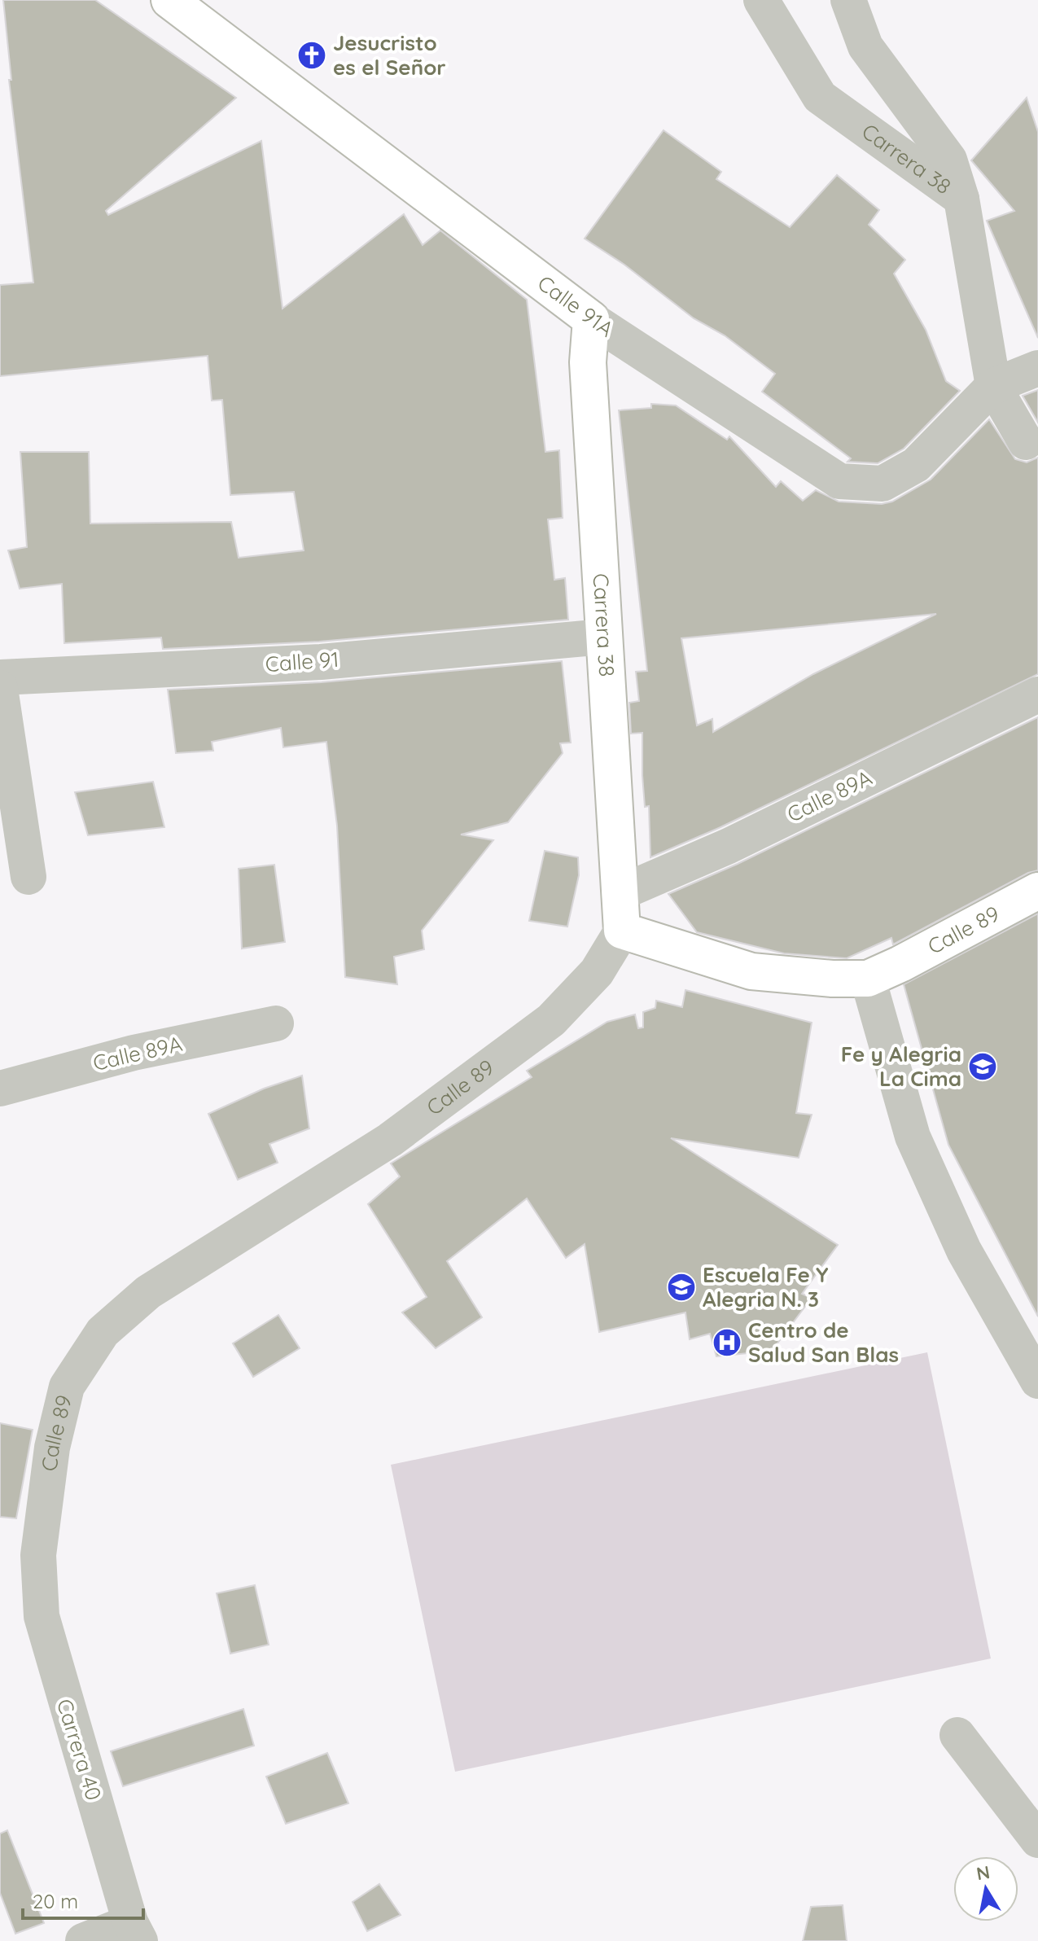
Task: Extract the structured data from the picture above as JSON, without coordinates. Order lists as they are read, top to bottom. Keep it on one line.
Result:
{"streets":{"street":["Carrera 38","Calle 91A","Calle 91","Calle 89A","Calle 89","Carrera 40"]},"crossings":[["Carrera 38","Calle 91A"],["Carrera 38","Calle 91"],["Carrera 38","Calle 89A"],["Carrera 38","Calle 89"],["Calle 89","Carrera 40"]],"places":{"church":["Jesucristo es el Señor"],"school or university":["Fe y Alegria La Cima","Escuela Fe Y Alegria N. 3"],"hospital":["Centro de Salud San Blas"]},"scale_bar":"20 m","north":"top"}
